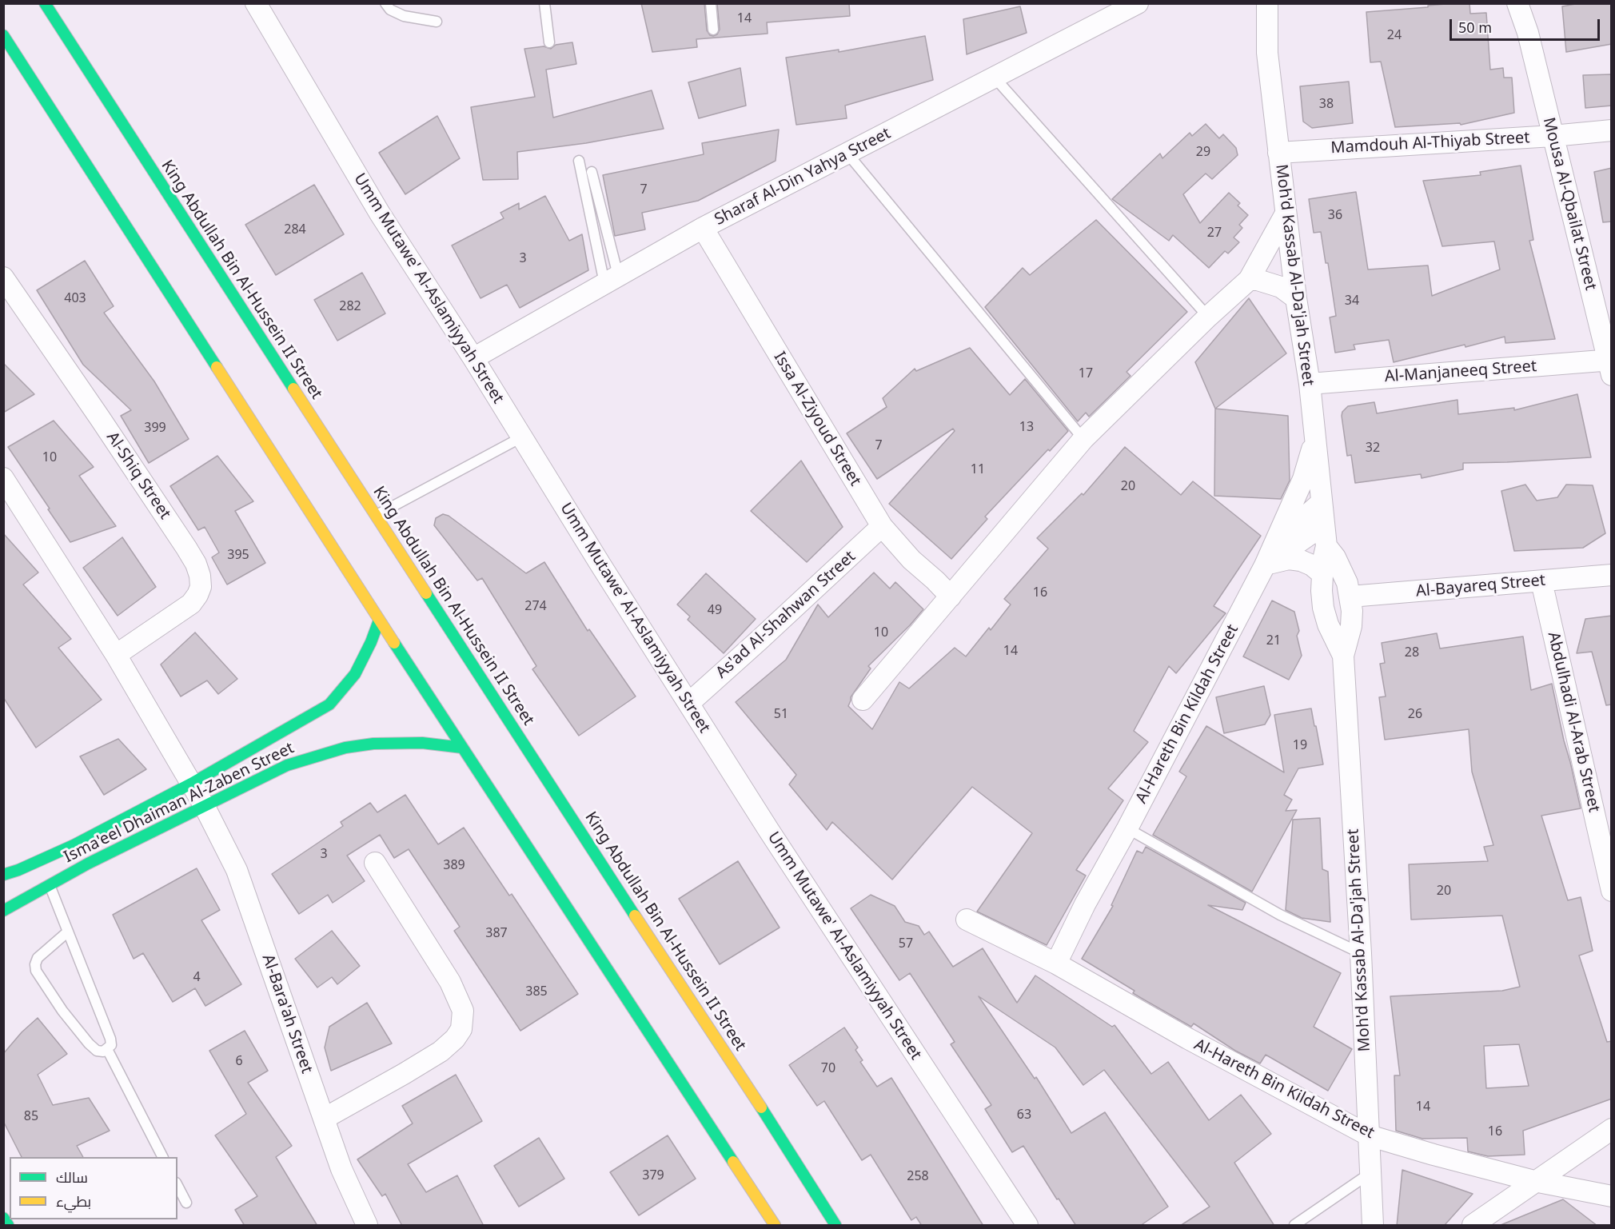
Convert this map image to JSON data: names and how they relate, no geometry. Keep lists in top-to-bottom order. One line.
{"streets":{"main road":["King Abdullah Bin Al-Hussein II Street","Isma'eel Dhaiman Al-Zaben Street"],"street":["Mamdouh Al-Thiyab Street","Sharaf Al-Din Yahya Street","Mousa Al-Qbailat Street","Moh'd Kassab Al-Da'jah Street","Umm Mutawe' Al-Aslamiyyah Street","Al-Manjaneeq Street","Issa Al-Ziyoud Street","Al-Shiq Street","Al-Bayareq Street","As'ad Al-Shahwan Street","Al-Hareth Bin Kildah Street","Abdulhadi Al-Arab Street","Al-Bara'ah Street"]},"crossings":[["Mamdouh Al-Thiyab Street","Mousa Al-Qbailat Street"],["Mamdouh Al-Thiyab Street","Moh'd Kassab Al-Da'jah Street"],["Sharaf Al-Din Yahya Street","Umm Mutawe' Al-Aslamiyyah Street"],["Sharaf Al-Din Yahya Street","Issa Al-Ziyoud Street"],["Mousa Al-Qbailat Street","Al-Manjaneeq Street"],["Moh'd Kassab Al-Da'jah Street","Al-Manjaneeq Street"],["Moh'd Kassab Al-Da'jah Street","Al-Bayareq Street"],["Moh'd Kassab Al-Da'jah Street","Al-Hareth Bin Kildah Street"],["Umm Mutawe' Al-Aslamiyyah Street","As'ad Al-Shahwan Street"],["Issa Al-Ziyoud Street","As'ad Al-Shahwan Street"],["Al-Bayareq Street","Abdulhadi Al-Arab Street"],["Isma'eel Dhaiman Al-Zaben Street","Al-Bara'ah Street"]],"house_numbers":["14","24","38","29","7","36","284","27","3","403","34","282","17","13","399","7","32","10","11","20","395","16","274","49","10","21","14","28","51","26","19","3","389","20","387","57","4","385","6","70","14","63","85","16","379","258"],"legend":["سالك","بطيء"],"scale_bar":"50 m"}
